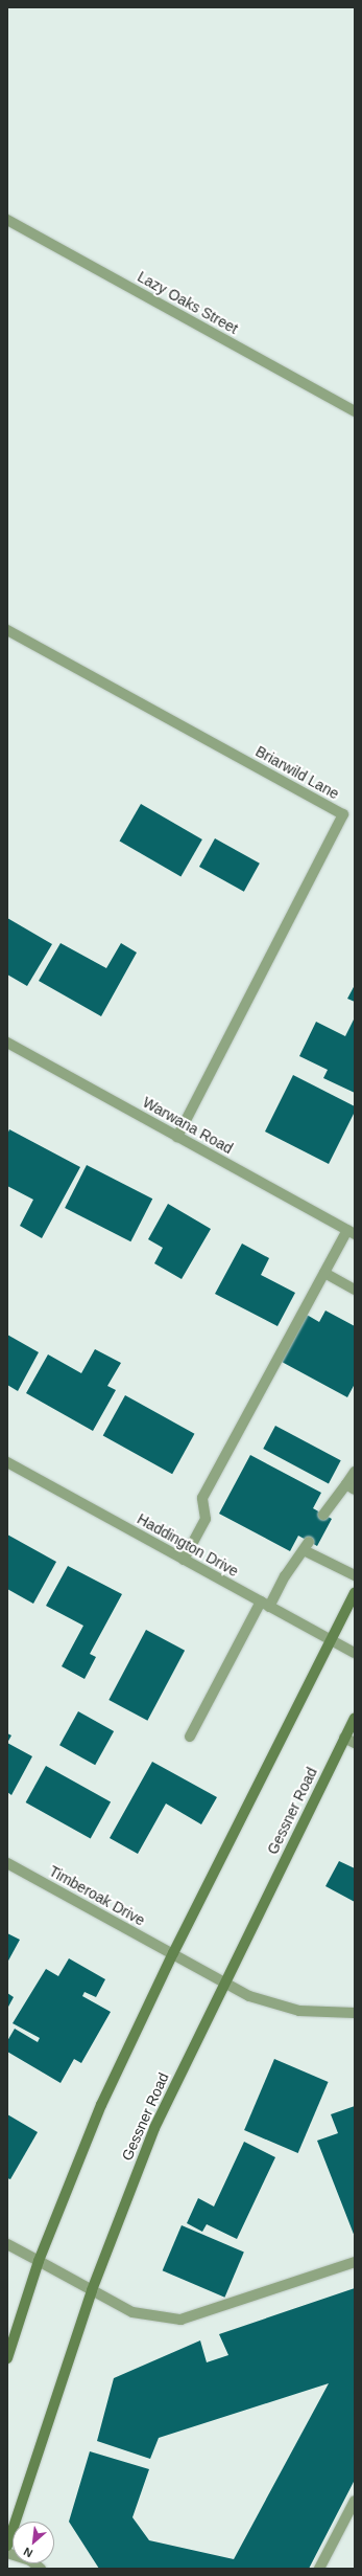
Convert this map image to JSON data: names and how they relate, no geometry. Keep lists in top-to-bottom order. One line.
{"streets":{"main road":["Gessner Road"],"street":["Lazy Oaks Street","Briarwild Lane","Warwana Road","Haddington Drive","Timberoak Drive"]},"crossings":[["Briarwild Lane","Warwana Road"],["Gessner Road","Timberoak Drive"]],"north":"bottom left"}
